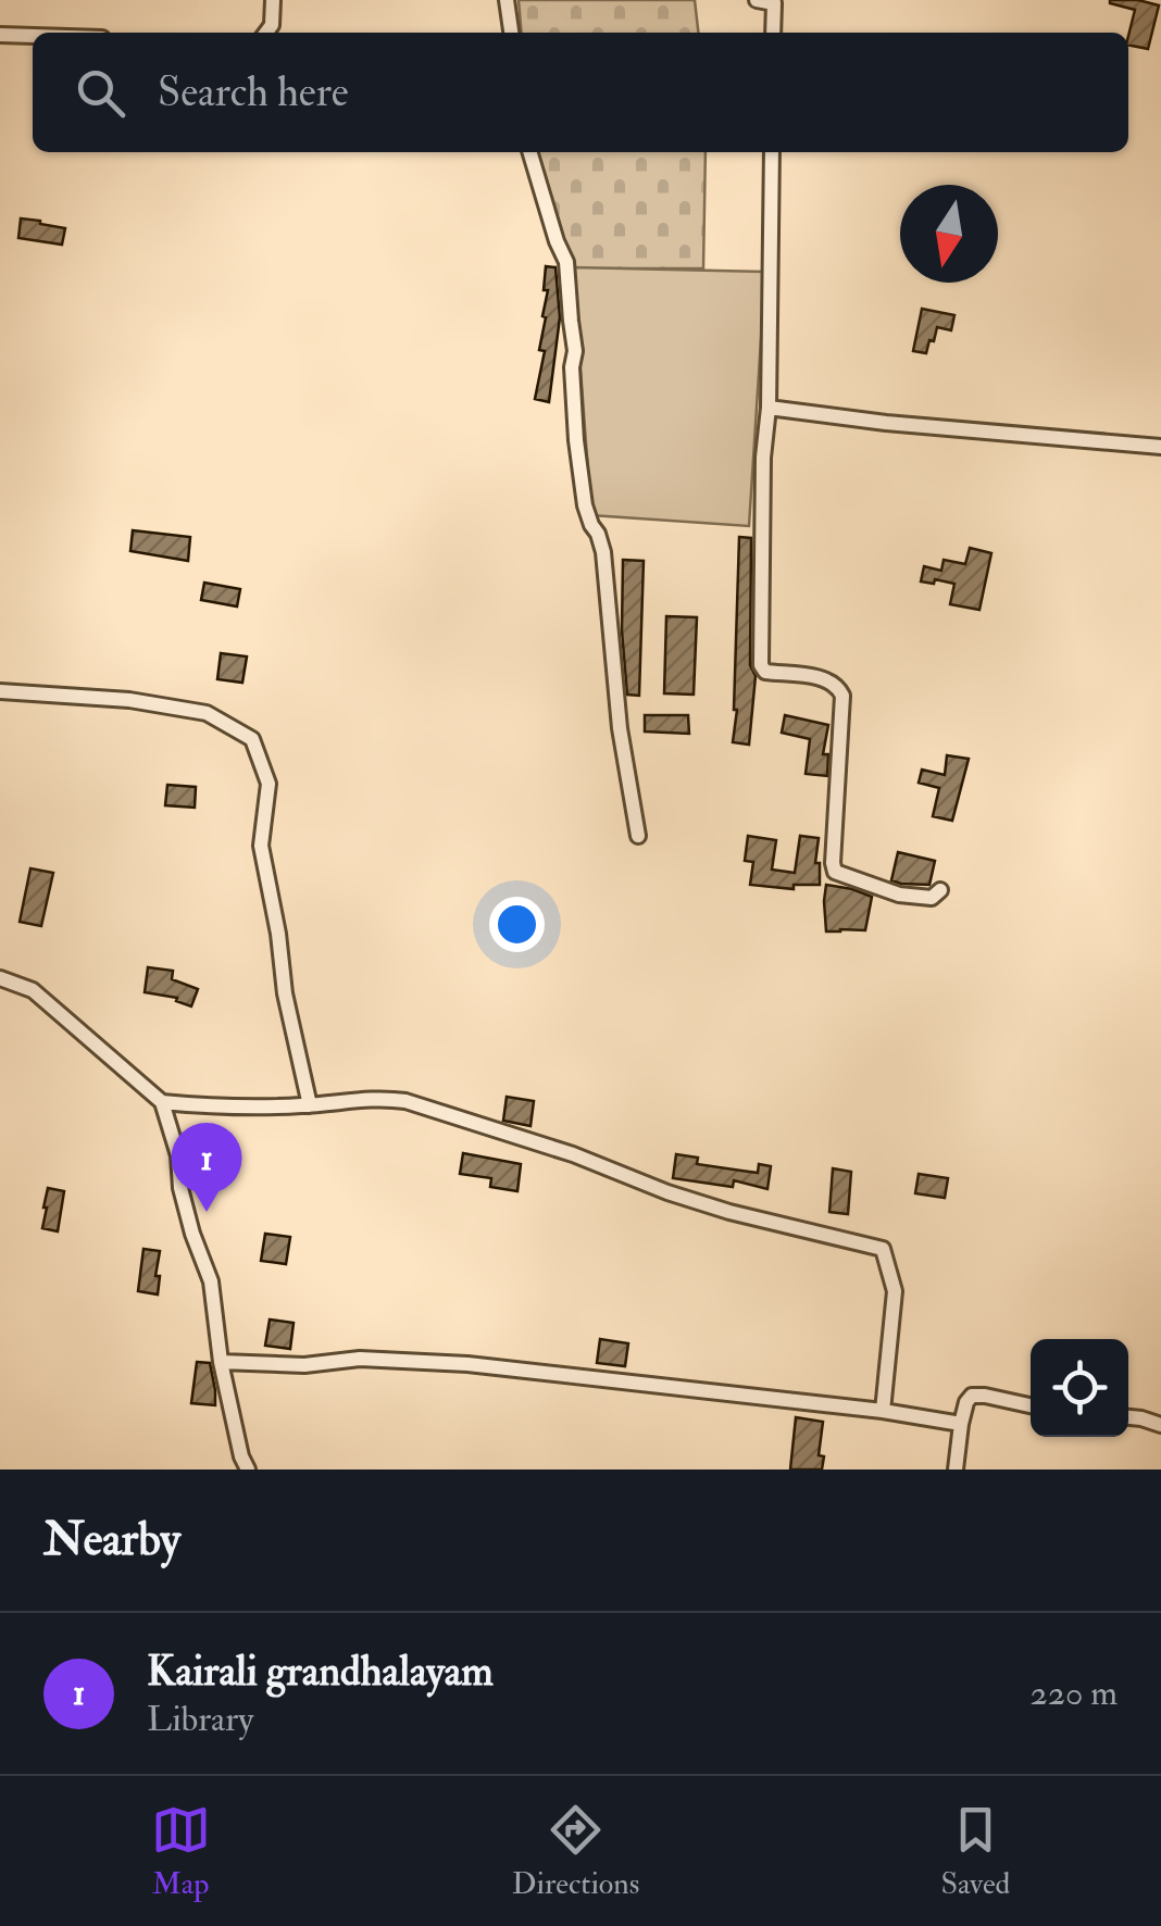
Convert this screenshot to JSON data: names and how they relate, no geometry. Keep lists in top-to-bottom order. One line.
{"north":"bottom","page":{"search":"Search here","pins":"1","heading":"Nearby","list":[{"mark":"1","name":"Kairali grandhalayam","note":"Library","value":"220 m"}],"nav":["Map","Directions","Saved"]}}
